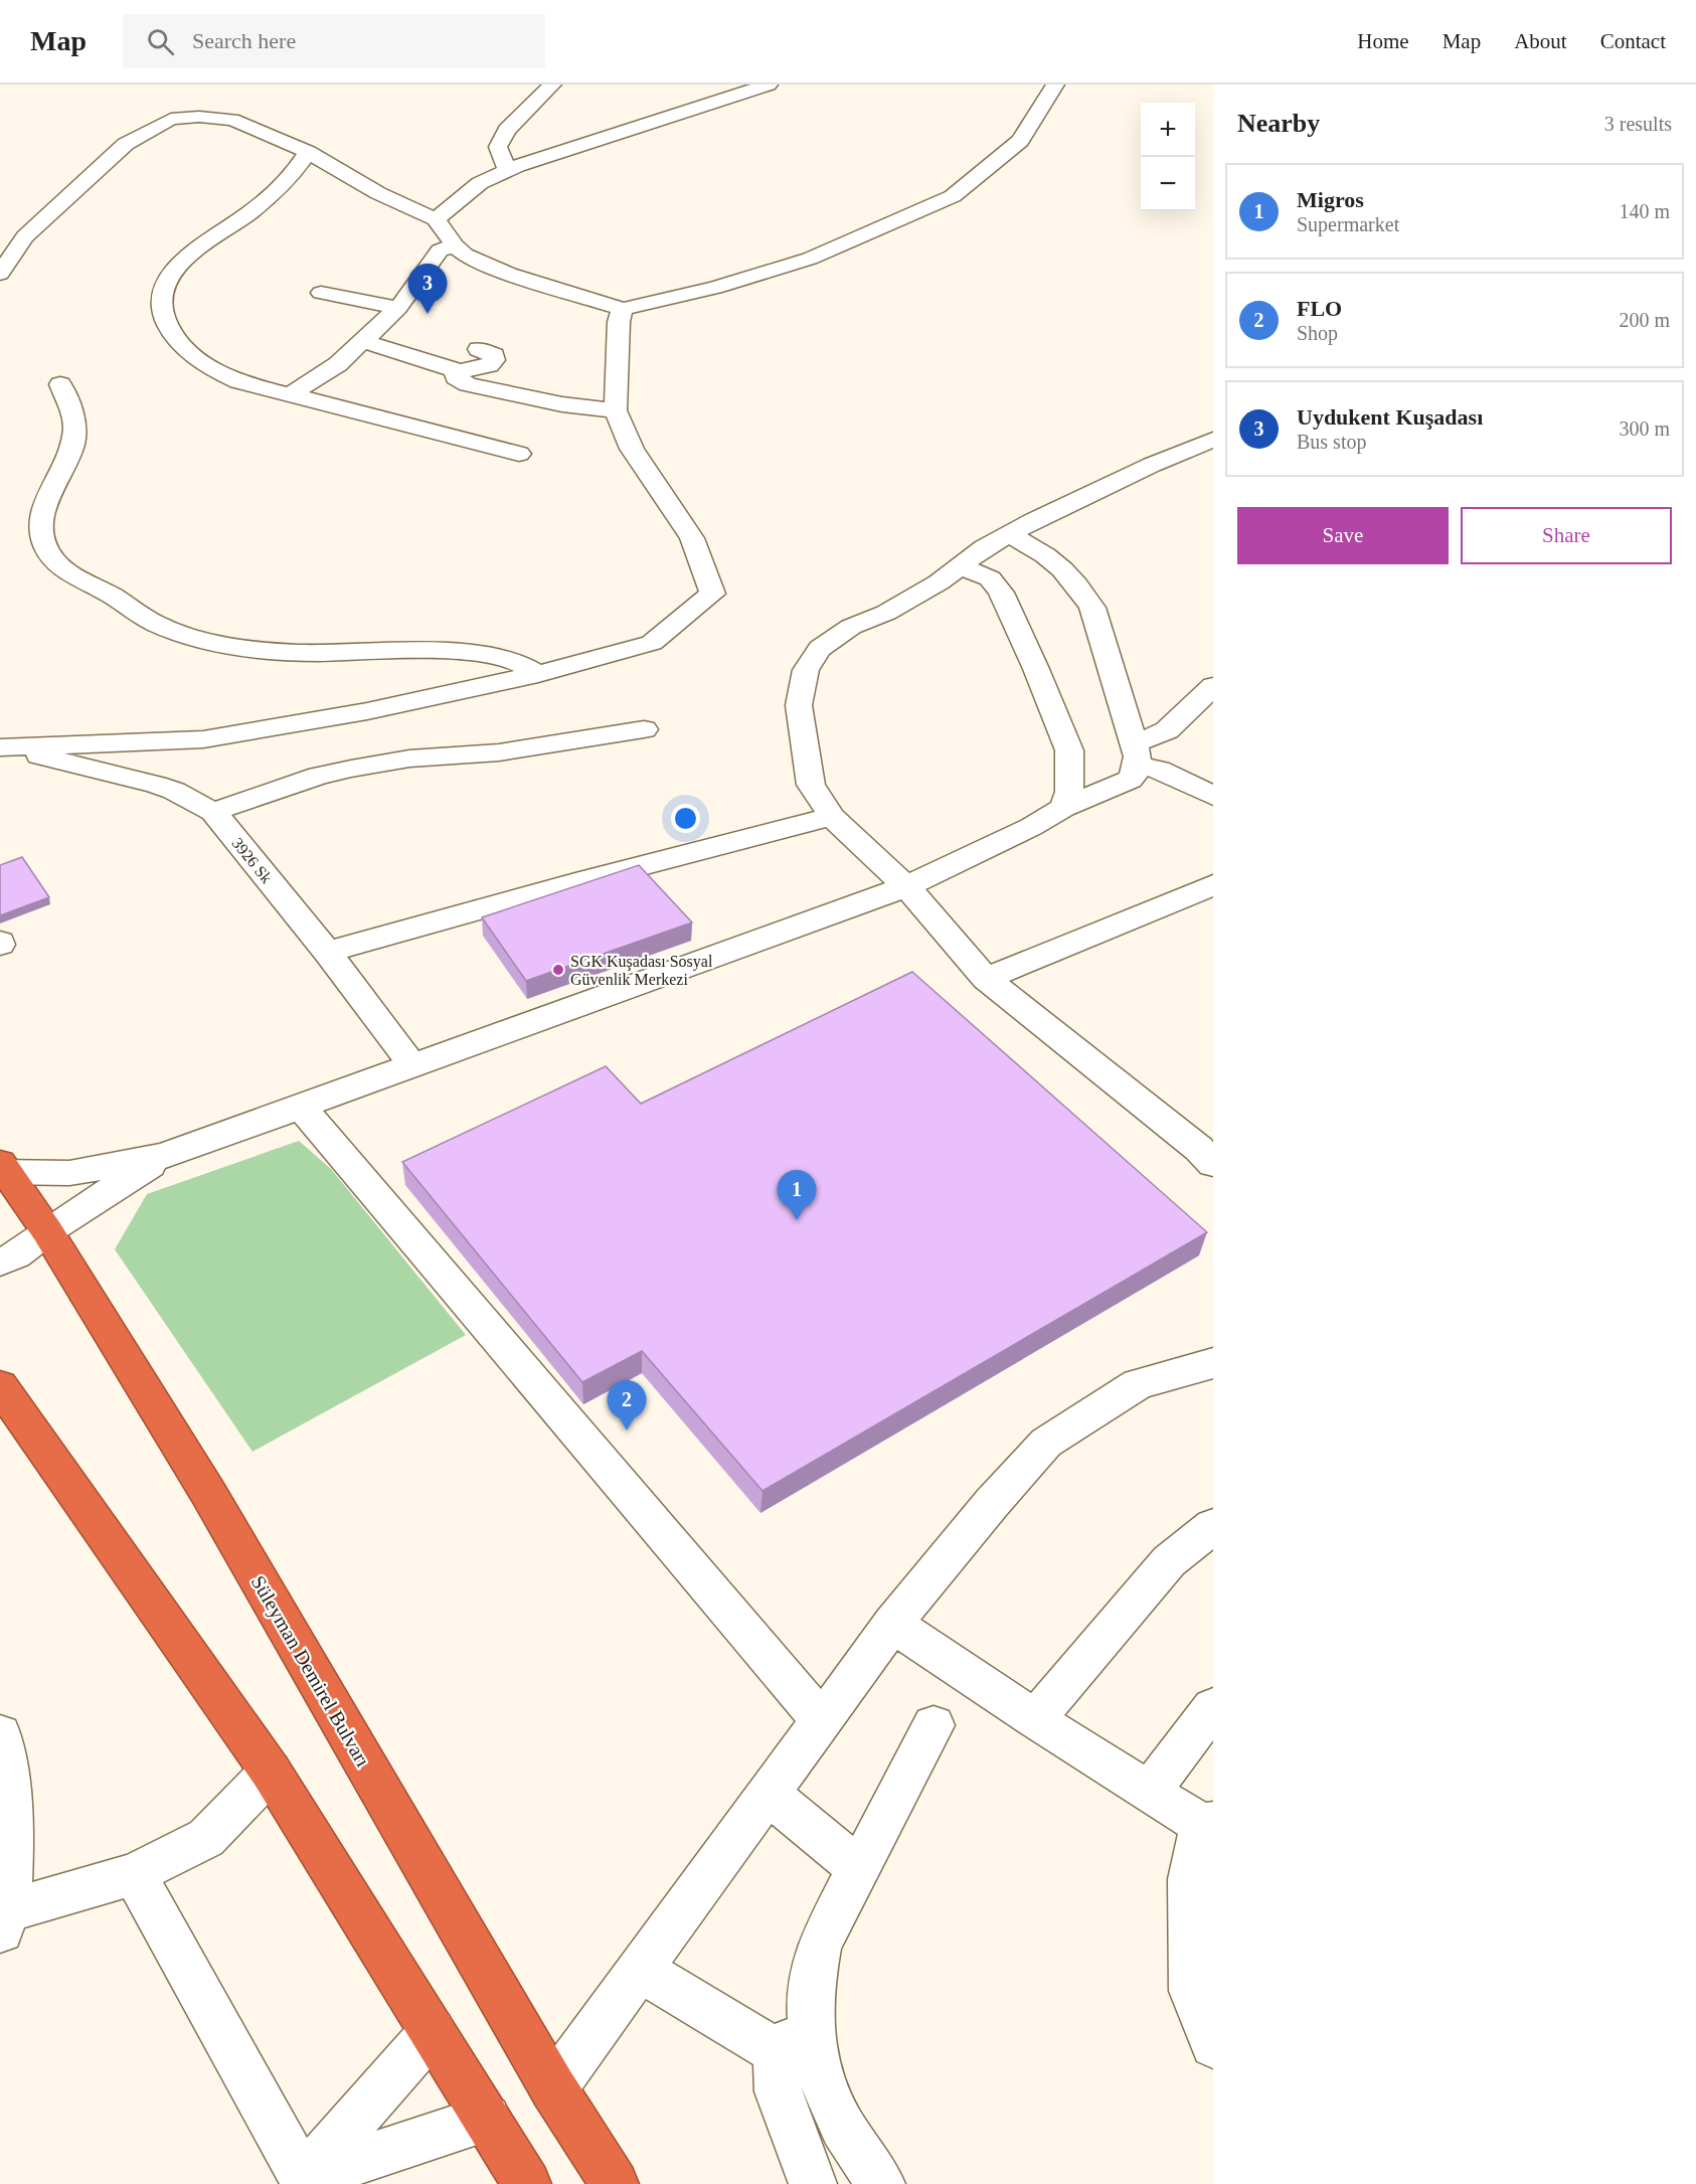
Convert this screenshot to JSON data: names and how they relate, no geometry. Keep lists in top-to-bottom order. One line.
{"streets":{"highway":["Süleyman Demirel Bulvarı"],"street":["3926 Sk"]},"places":["SGK Kuşadası Sosyal Güvenlik Merkezi"],"page":{"header":"Map","search":"Search here","nav":["Home","Map","About","Contact"],"heading":["Nearby","3 results"],"map_buttons":["+","−"],"list":[{"mark":"1","name":"Migros","note":"Supermarket","value":"140 m"},{"mark":"2","name":"FLO","note":"Shop","value":"200 m"},{"mark":"3","name":"Uydukent Kuşadası","note":"Bus stop","value":"300 m"}],"pins":["3","1","2"],"buttons":["Save","Share"]}}
